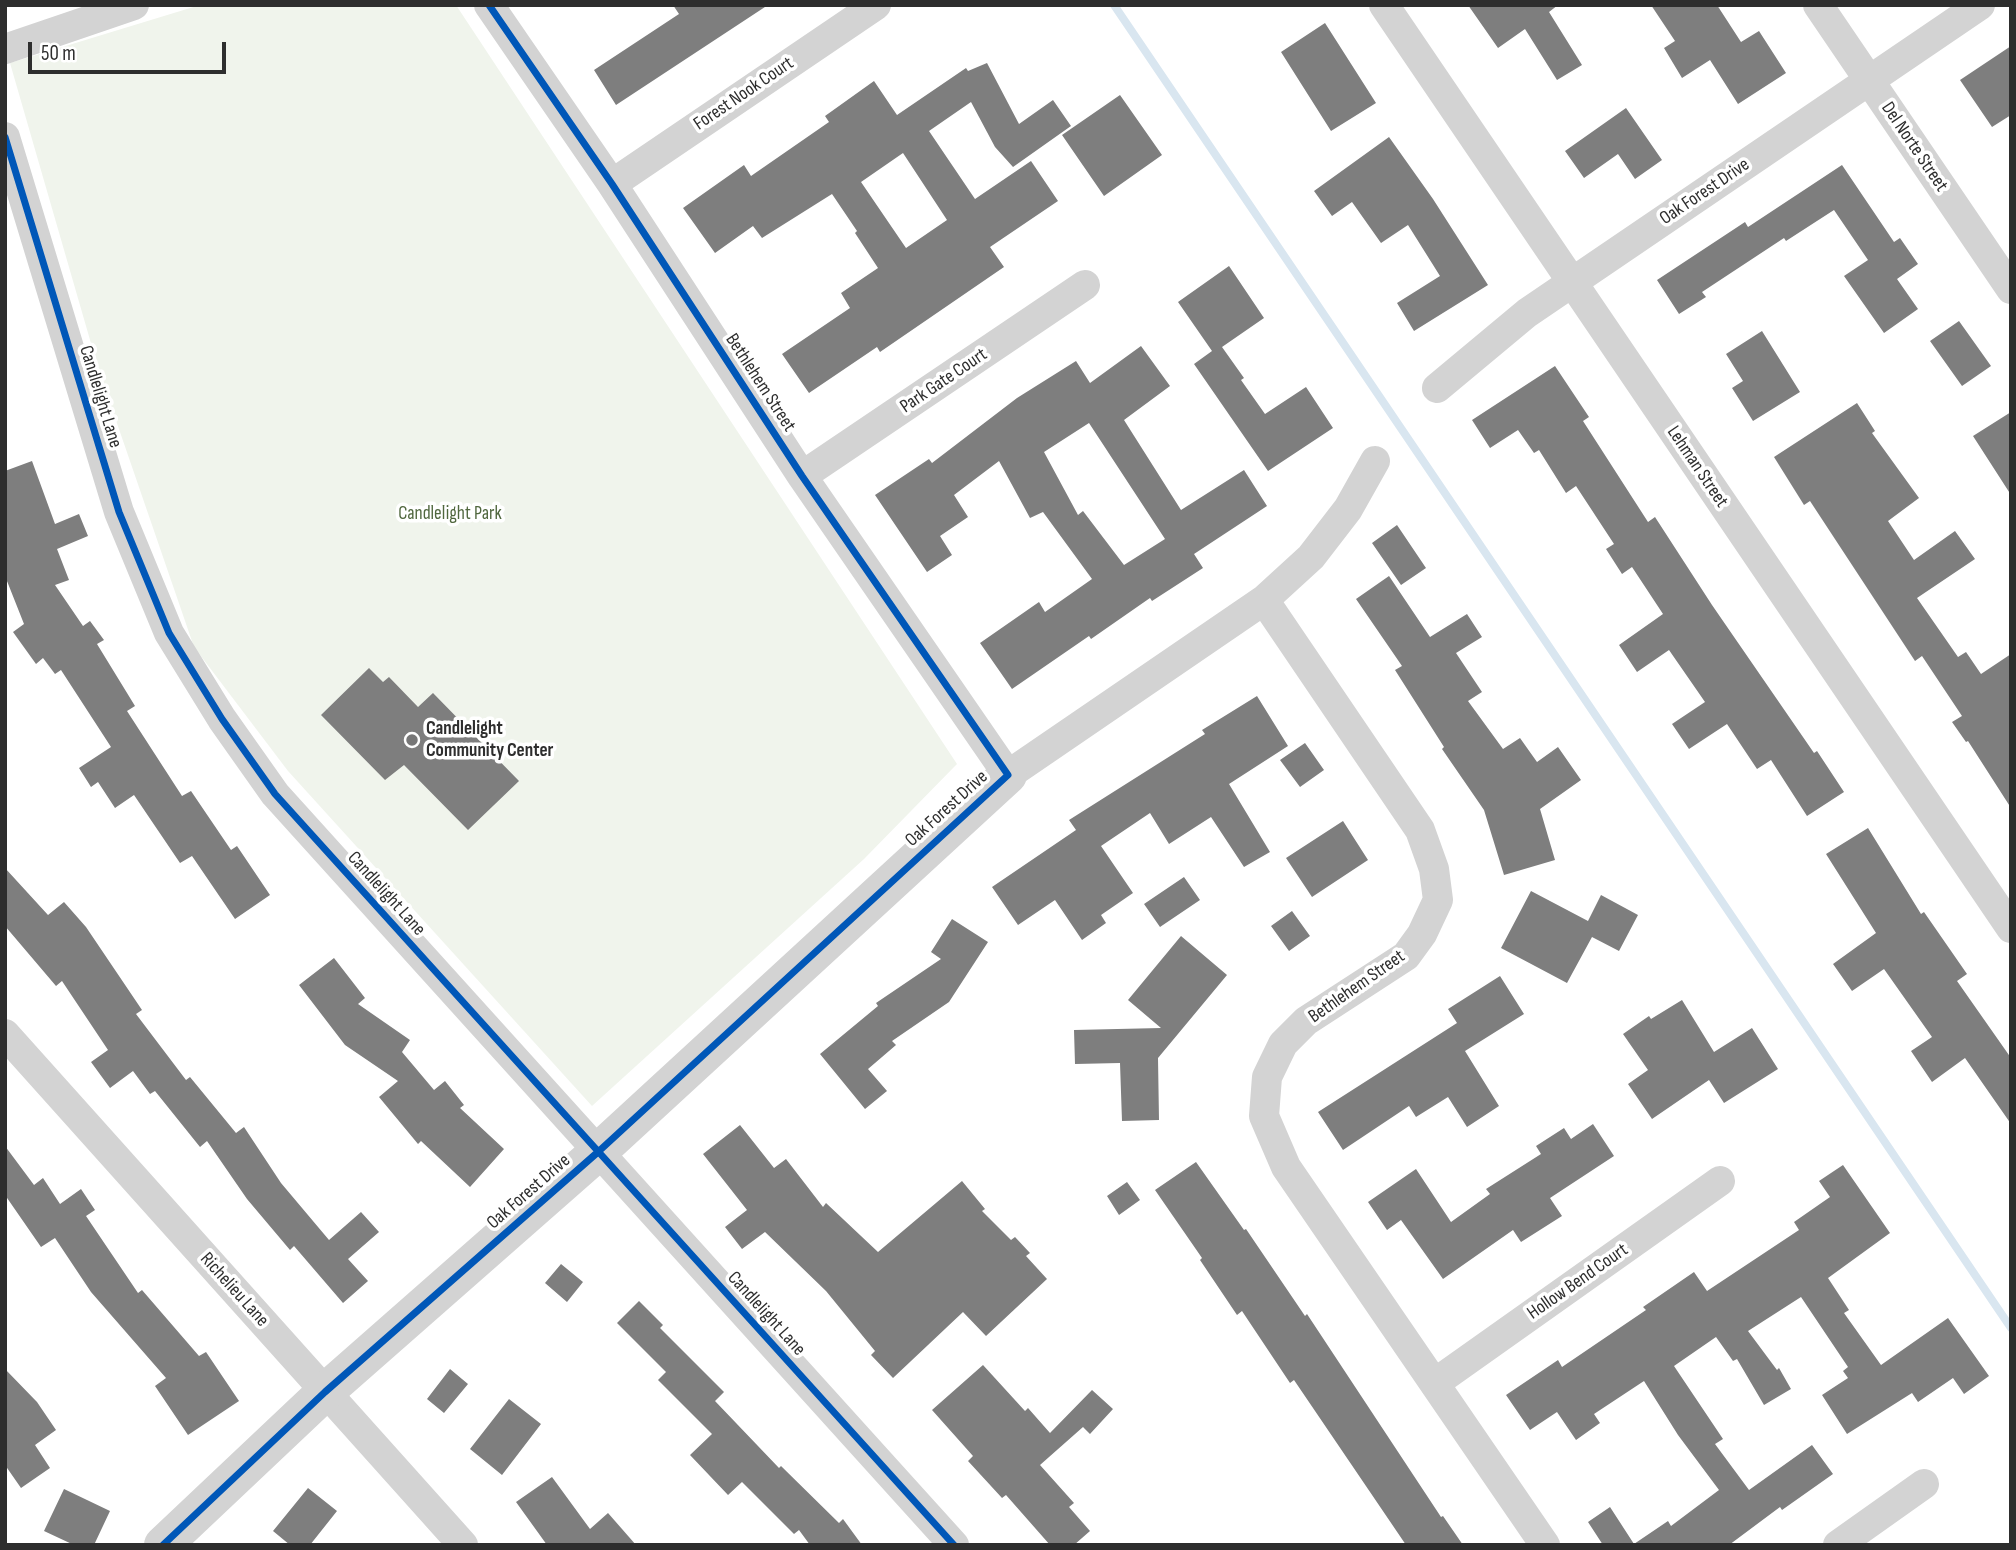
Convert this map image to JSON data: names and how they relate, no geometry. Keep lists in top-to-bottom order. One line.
{"streets":{"street":["Forest Nook Court","Del Norte Street","Oak Forest Drive","Park Gate Court","Bethlehem Street","Candlelight Lane","Lehman Street","Hollow Bend Court","Richelieu Lane"]},"crossings":[["Forest Nook Court","Bethlehem Street"],["Del Norte Street","Oak Forest Drive"],["Oak Forest Drive","Bethlehem Street"],["Oak Forest Drive","Candlelight Lane"],["Oak Forest Drive","Lehman Street"],["Oak Forest Drive","Richelieu Lane"],["Park Gate Court","Bethlehem Street"],["Bethlehem Street","Hollow Bend Court"]],"parks":["Candlelight Park"],"places":["Candlelight Community Center"],"scale_bar":"50 m"}
